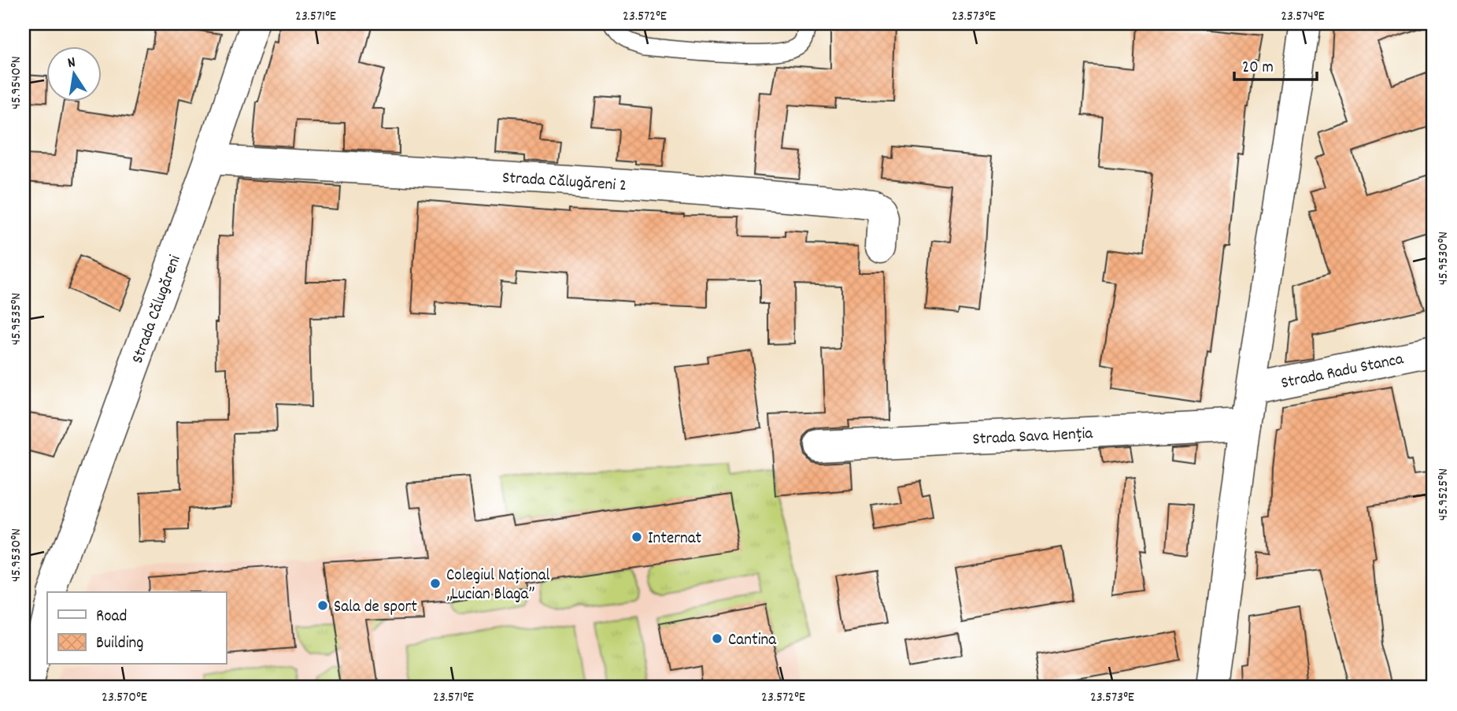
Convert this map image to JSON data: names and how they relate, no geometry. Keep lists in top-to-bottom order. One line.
{"streets":{"street":["Strada Călugăreni 2","Strada Călugăreni","Strada Radu Stanca","Strada Sava Henția"]},"crossings":[["Strada Călugăreni 2","Strada Călugăreni"]],"places":["Internat","Colegiul Național „Lucian Blaga”","Sala de sport","Cantina"],"legend":["Road","Building"],"scale_bar":"20 m","north":"top","coordinates":["23.571°E","23.572°E","23.573°E","23.574°E","45.9540°N","45.9530°N","45.9535°N","45.9525°N","23.570°E"]}
